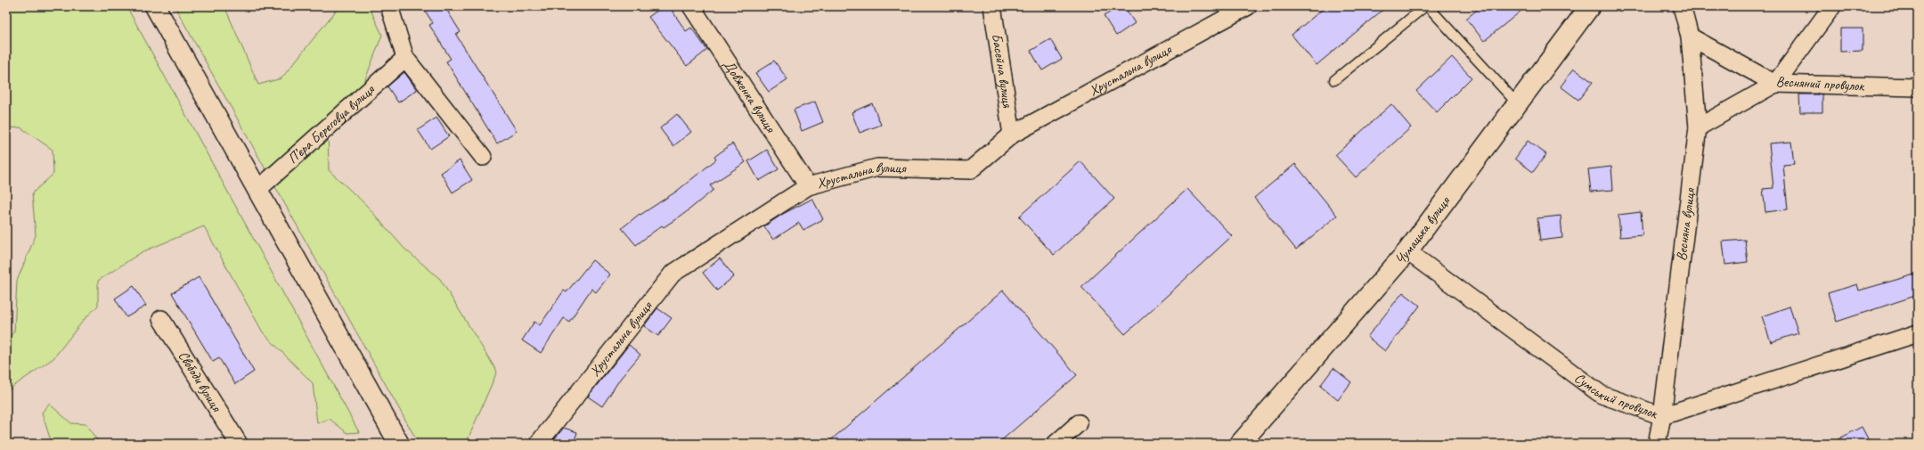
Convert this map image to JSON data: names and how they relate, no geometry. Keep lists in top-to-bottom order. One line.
{"streets":{"main road":["Чумацька вулиця"],"street":["Басейна вулиця","Хрустальна вулиця","Весняний провулок","Довженка вулиця","П’єра Береговуа вулиця","Весняна вулиця","Свободи вулиця","Сумський провулок"]},"crossings":[["Басейна вулиця","Хрустальна вулиця"],["Хрустальна вулиця","Довженка вулиця"],["Весняний провулок","Весняна вулиця"],["Весняна вулиця","Сумський провулок"],["Чумацька вулиця","Сумський провулок"]]}
